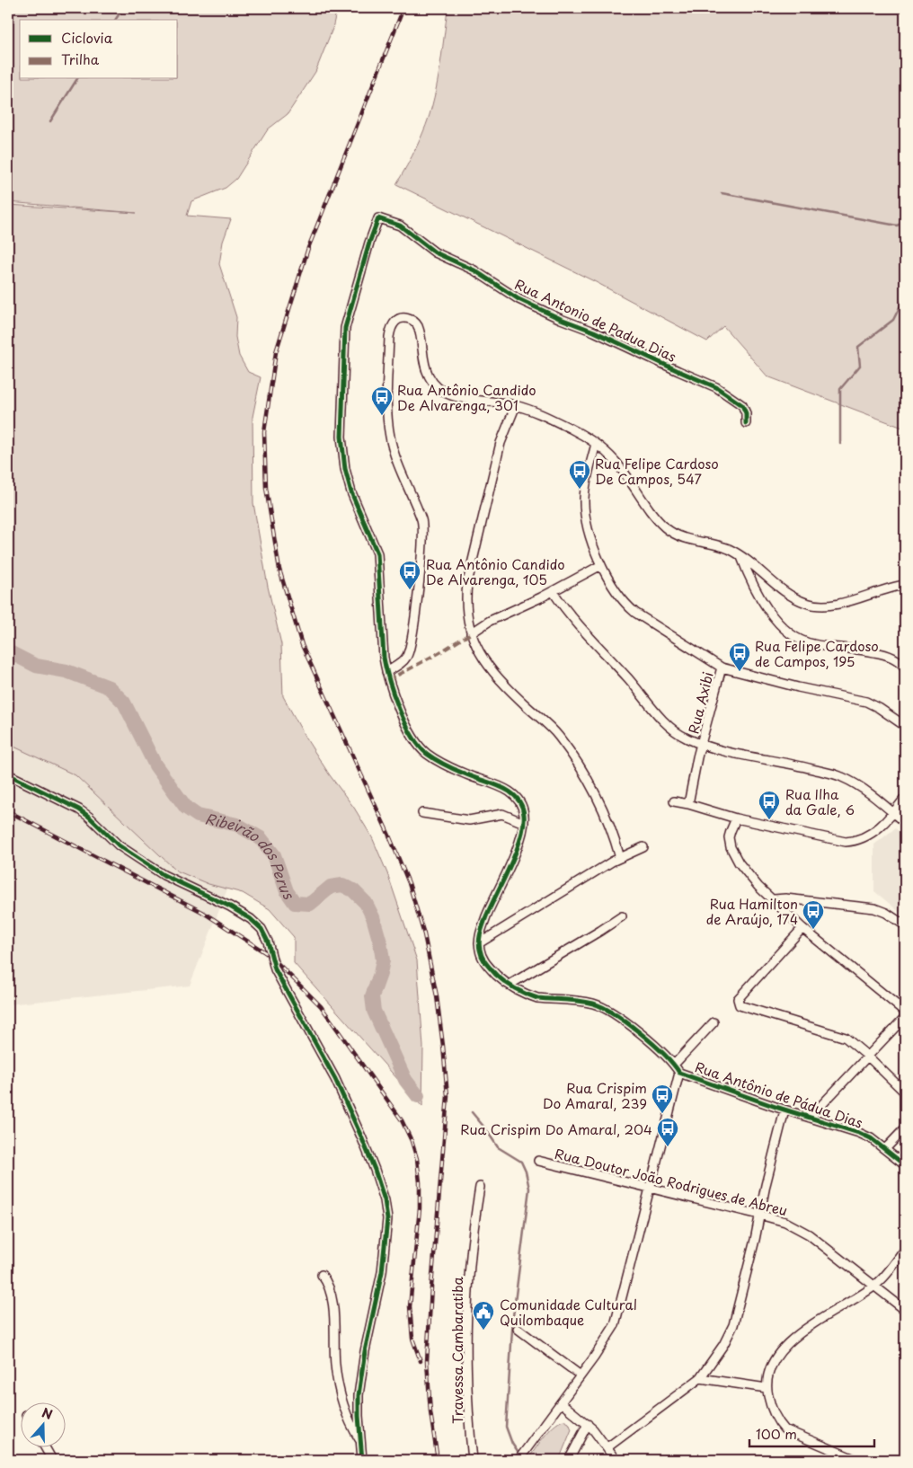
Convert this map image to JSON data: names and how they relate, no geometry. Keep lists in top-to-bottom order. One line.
{"streets":{"street":["Rua Antonio de Padua Dias","Rua Axibi","Rua Antônio de Pádua Dias","Rua Doutor João Rodrigues de Abreu","Travessa Cambaratiba"]},"water":["Ribeirão dos Perus"],"places":{"bus stop":["Rua Antônio Candido De Alvarenga, 301","Rua Felipe Cardoso De Campos, 547","Rua Antônio Candido De Alvarenga, 105","Rua Felipe Cardoso de Campos, 195","Rua Ilha da Gale, 6","Rua Hamilton de Araújo, 174","Rua Crispim Do Amaral, 239","Rua Crispim Do Amaral, 204"],"public building":["Comunidade Cultural Quilombaque"]},"legend":["Ciclovia","Trilha"],"scale_bar":"100 m","north":"top"}
